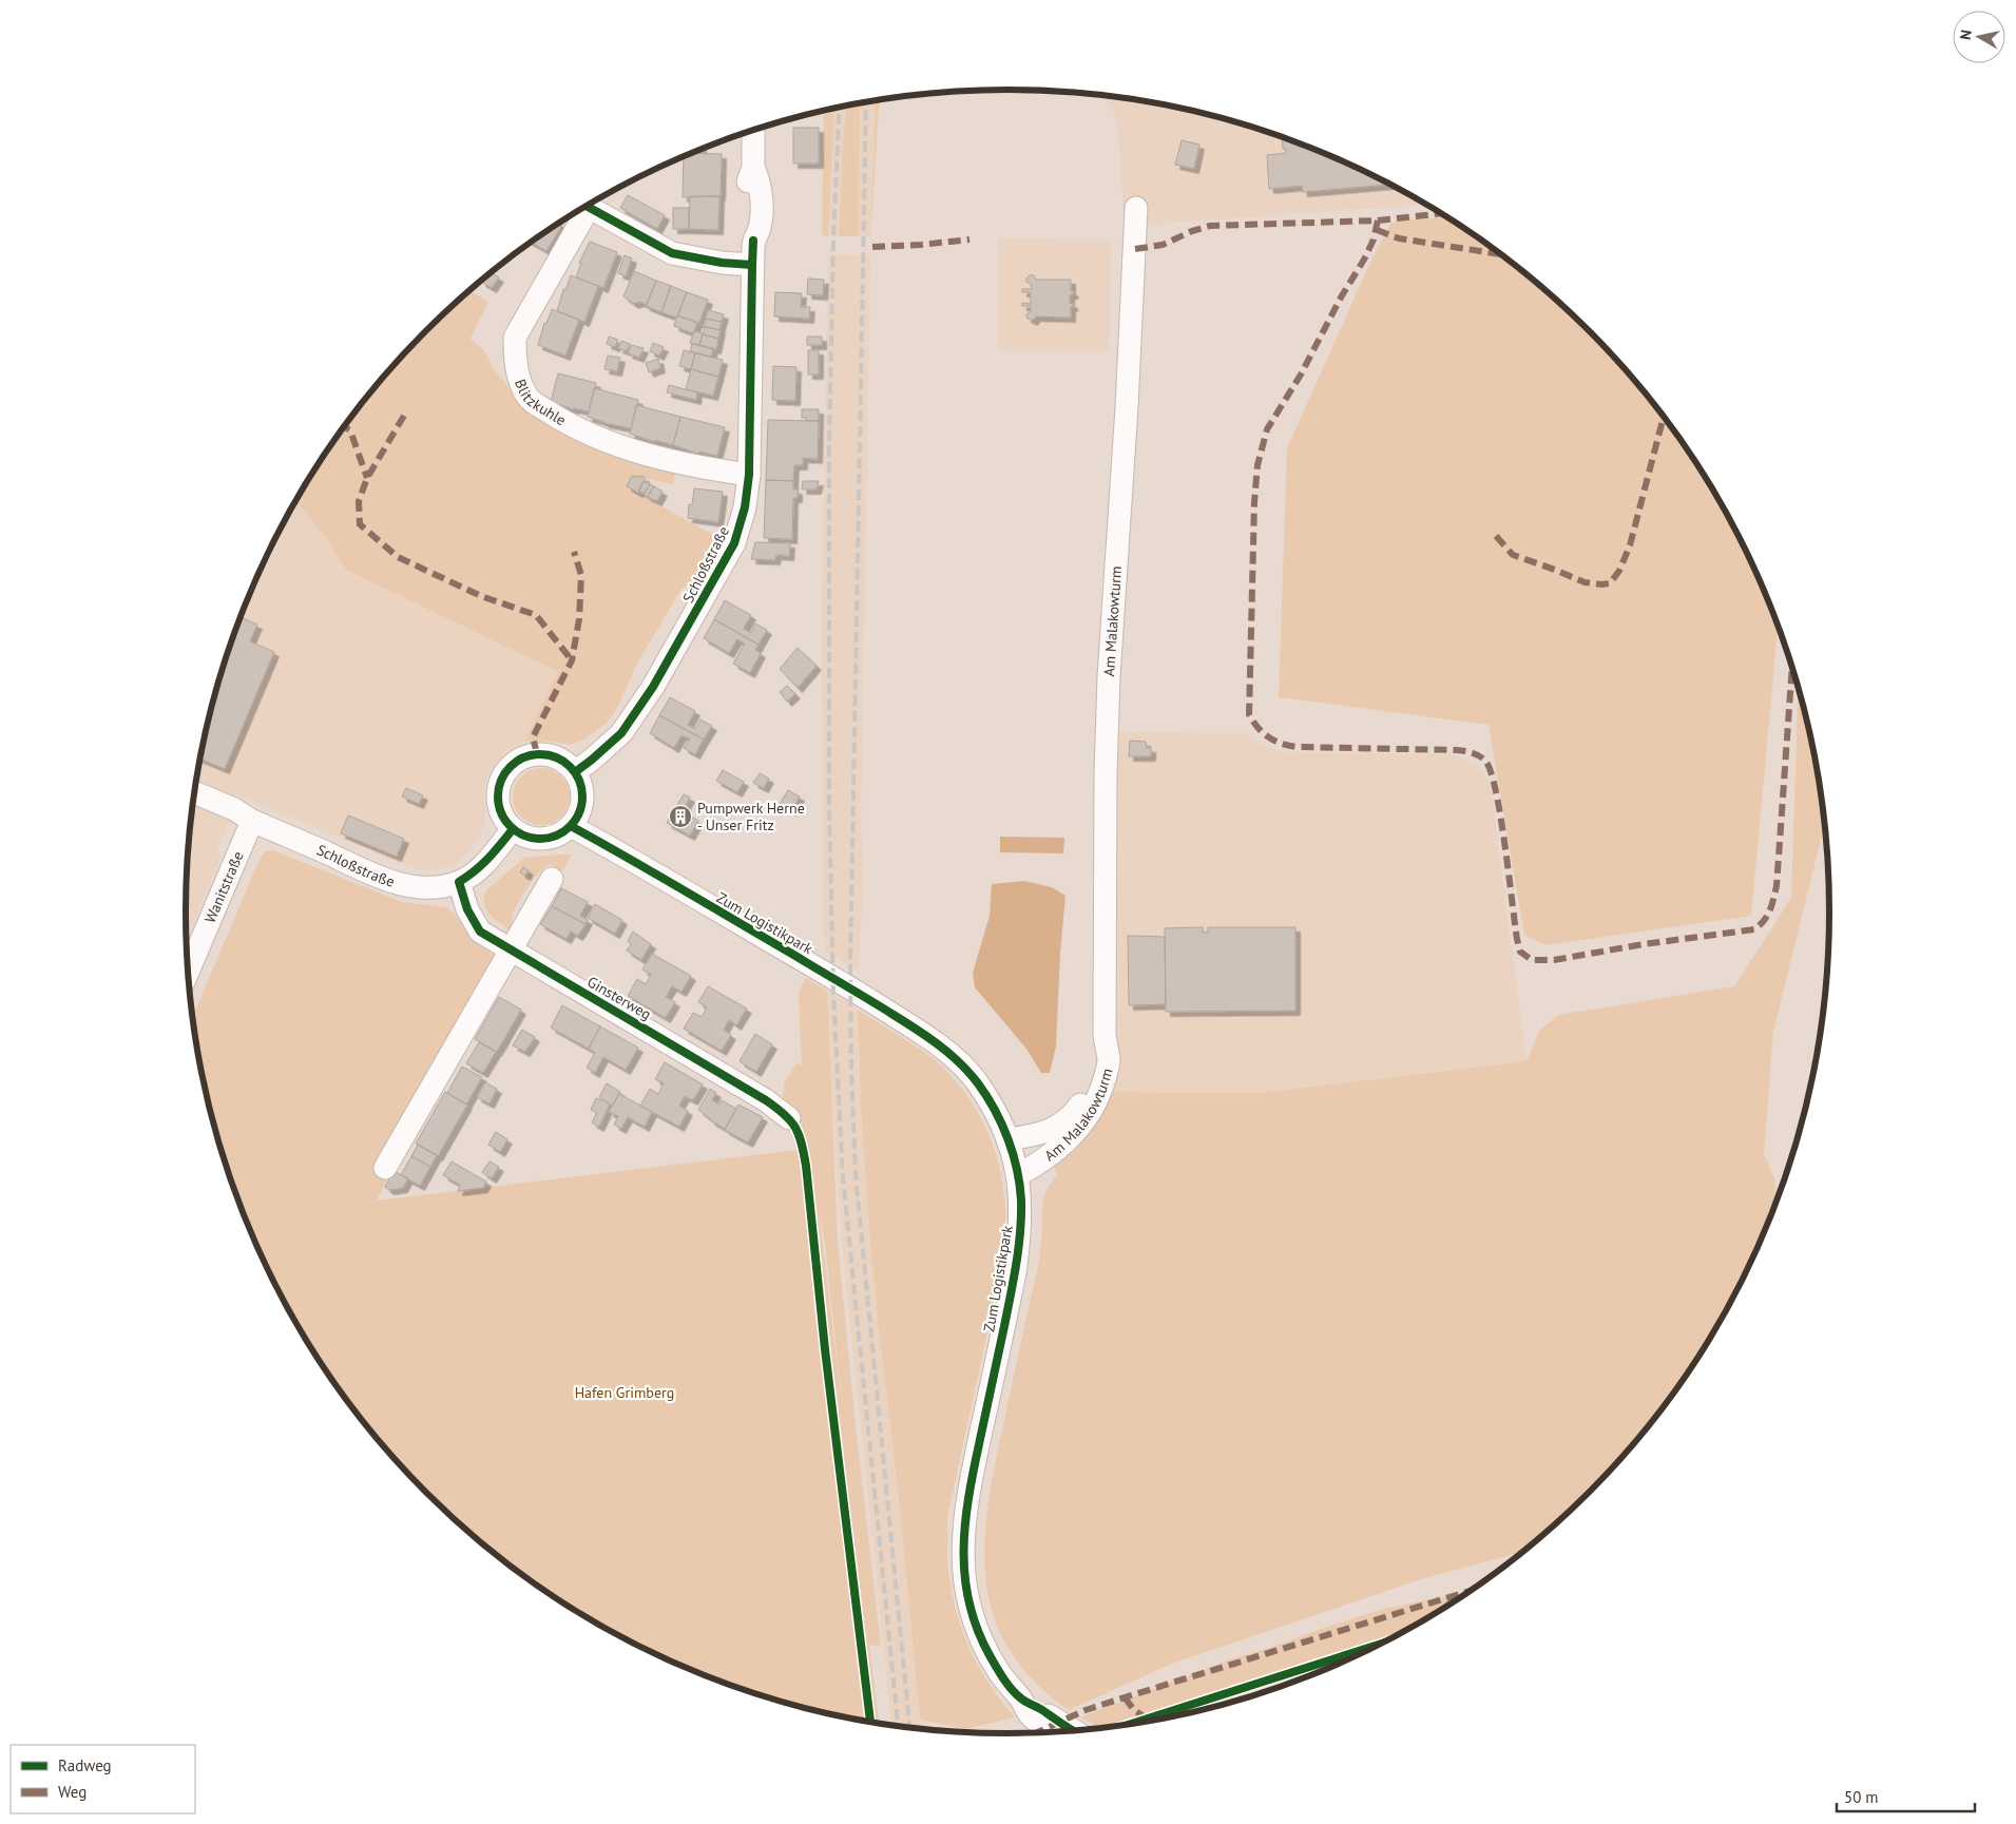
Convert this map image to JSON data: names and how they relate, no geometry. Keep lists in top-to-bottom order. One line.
{"streets":{"street":["Blitzkuhle","Schloßstraße","Am Malakowturm","Wanitstraße","Zum Logistikpark","Ginsterweg"]},"crossings":[["Blitzkuhle","Schloßstraße"],["Schloßstraße","Wanitstraße"],["Schloßstraße","Zum Logistikpark"],["Schloßstraße","Ginsterweg"],["Am Malakowturm","Zum Logistikpark"]],"parks":["Hafen Grimberg"],"places":{"building":["Pumpwerk Herne - Unser Fritz"]},"legend":["Radweg","Weg"],"scale_bar":"50 m","north":"left"}
